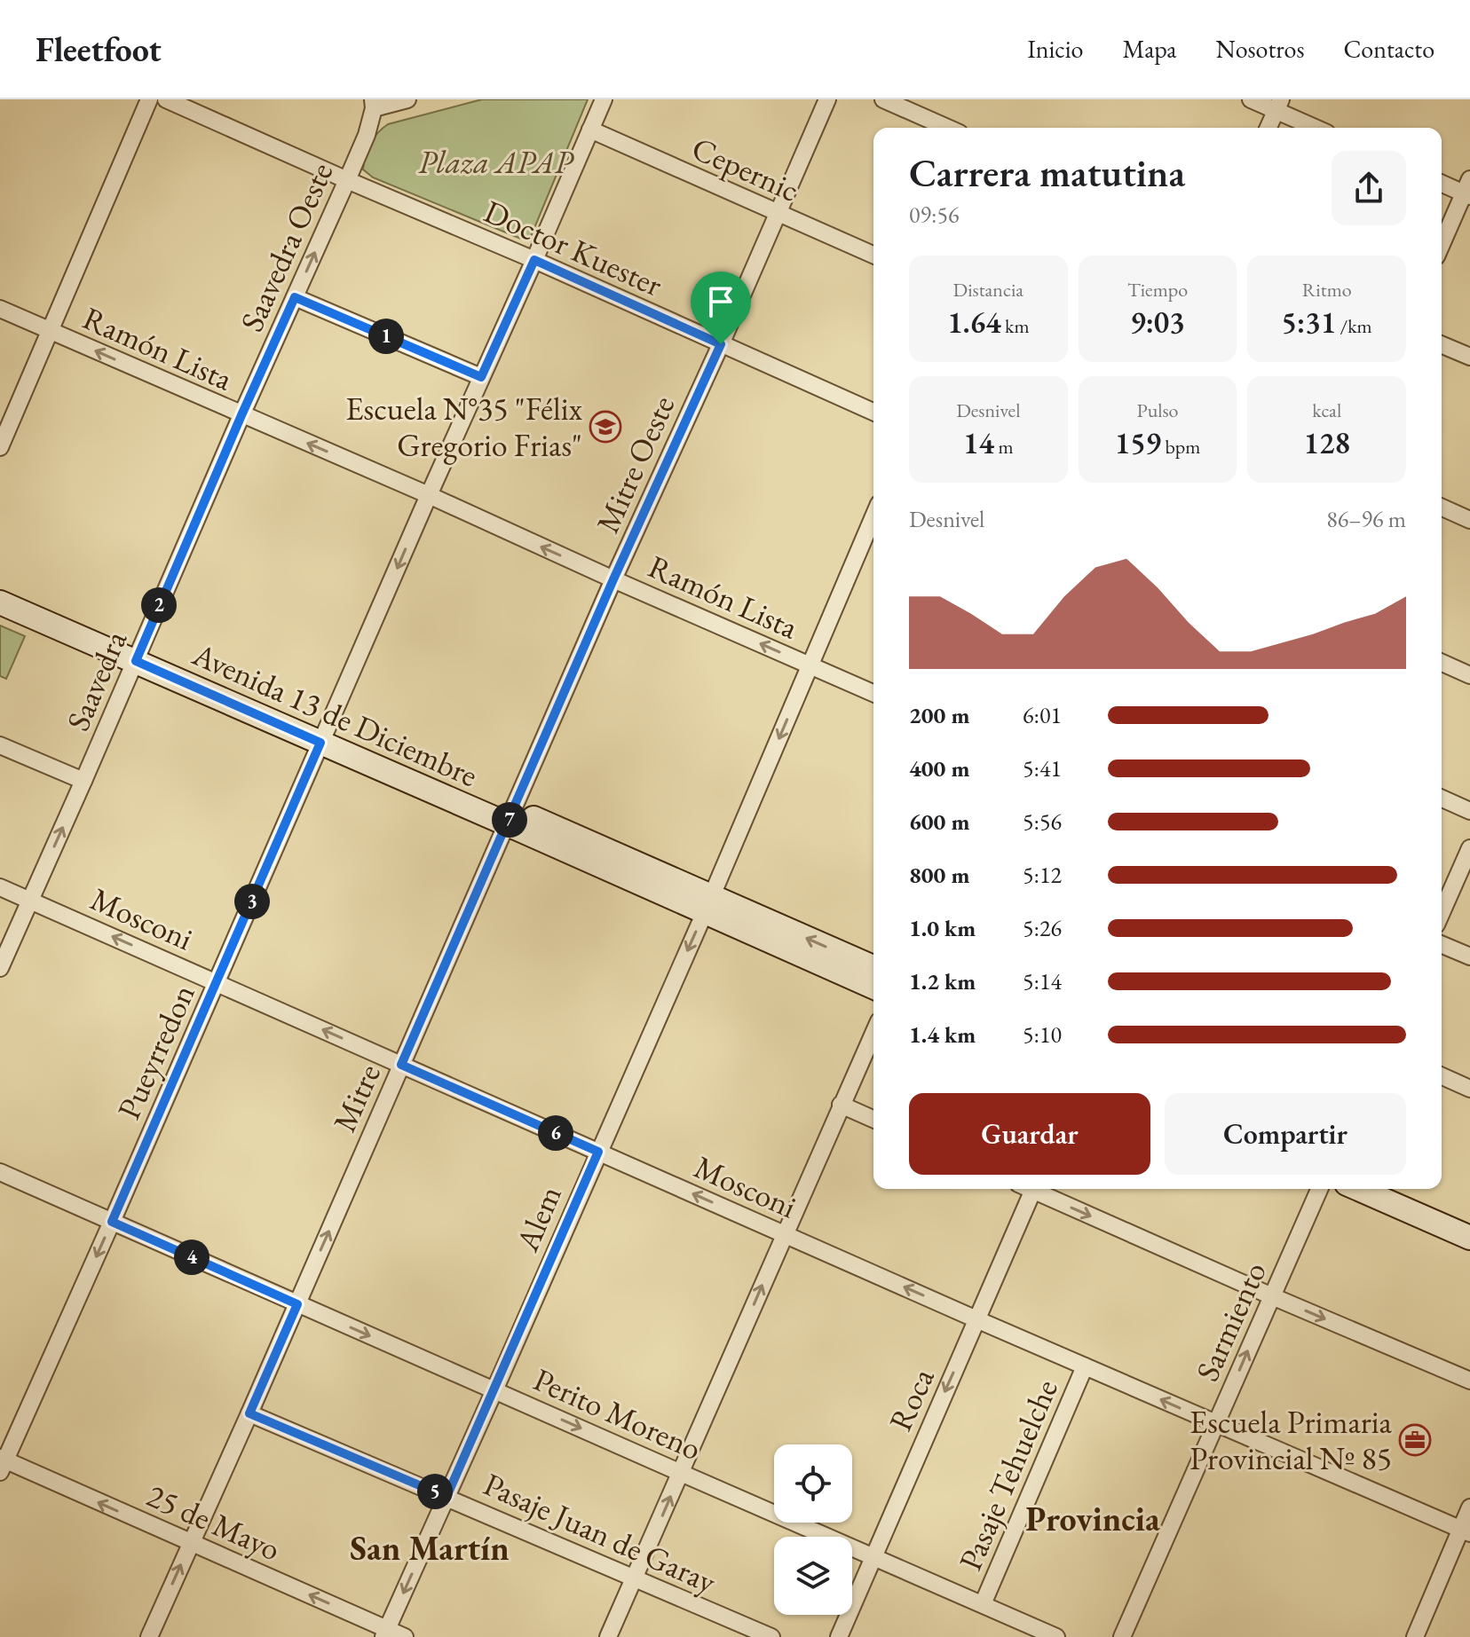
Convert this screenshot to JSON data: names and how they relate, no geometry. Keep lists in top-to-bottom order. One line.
{"streets":{"street":["Cepernic","Saavedra Oeste","Doctor Kuester","Ramón Lista","Mitre Oeste","Saavedra","Avenida 13 de Diciembre","Mosconi","Pueyrredon","Mitre","Alem","Sarmiento","Roca","Perito Moreno","Pasaje Tehuelche","25 de Mayo","Pasaje Juan de Garay"]},"crossings":[["Cepernic","Mitre Oeste"],["Cepernic","Pueyrredon"],["Saavedra Oeste","Doctor Kuester"],["Saavedra Oeste","Ramón Lista"],["Saavedra Oeste","Saavedra"],["Doctor Kuester","Mitre Oeste"],["Doctor Kuester","Pueyrredon"],["Ramón Lista","Mitre Oeste"],["Ramón Lista","Saavedra"],["Ramón Lista","Pueyrredon"],["Ramón Lista","Mitre"],["Ramón Lista","Alem"],["Mitre Oeste","Mitre"],["Saavedra","Avenida 13 de Diciembre"],["Saavedra","Mosconi"],["Avenida 13 de Diciembre","Pueyrredon"],["Avenida 13 de Diciembre","Mitre"],["Avenida 13 de Diciembre","Alem"],["Mosconi","Pueyrredon"],["Mosconi","Mitre"],["Mosconi","Alem"],["Mosconi","Sarmiento"],["Mosconi","Roca"],["Mosconi","Pasaje Tehuelche"],["Pueyrredon","Perito Moreno"],["Pueyrredon","25 de Mayo"],["Mitre","Perito Moreno"],["Mitre","25 de Mayo"],["Mitre","Pasaje Juan de Garay"],["Alem","Perito Moreno"],["Alem","25 de Mayo"],["Alem","Pasaje Juan de Garay"],["Roca","Perito Moreno"],["Perito Moreno","Pasaje Tehuelche"]],"one_way":["Saavedra Oeste","Ramón Lista","Mosconi","Pueyrredon","Alem","Roca","Perito Moreno","25 de Mayo"],"districts":["Provincia","San Martín"],"parks":["Plaza APAP"],"places":{"school or university":["Escuela N°35 \"Félix Gregorio Frias\""],"office":["Escuela Primaria Provincial Nº 85"]},"page":{"header":"Fleetfoot","nav":["Inicio","Mapa","Nosotros","Contacto"],"heading":["Carrera matutina","09:56"],"stats":[["Distancia","1.64 km"],["Tiempo","9:03"],["Ritmo","5:31 /km"],["Desnivel","14 m"],["Pulso","159 bpm"],["kcal","128"]],"pins":["1","2","7","3","6","4","5"],"chart":["Desnivel","86–96 m"],"list":[{"name":"200 m","note":"6:01"},{"name":"400 m","note":"5:41"},{"name":"600 m","note":"5:56"},{"name":"800 m","note":"5:12"},{"name":"1.0 km","note":"5:26"},{"name":"1.2 km","note":"5:14"},{"name":"1.4 km","note":"5:10"}],"buttons":["Guardar","Compartir"]}}
